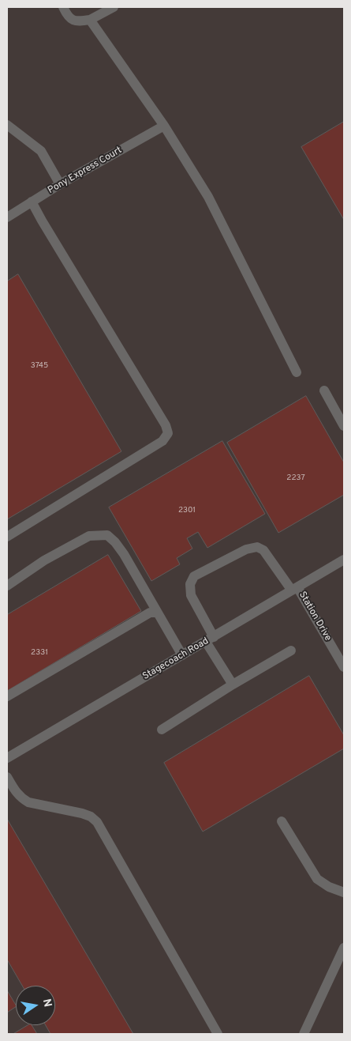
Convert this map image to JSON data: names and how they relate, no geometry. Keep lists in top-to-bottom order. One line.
{"streets":{"street":["Pony Express Court","Station Drive","Stagecoach Road"]},"crossings":[["Station Drive","Stagecoach Road"]],"house_numbers":["3745","2237","2301","2331"],"north":"right"}
